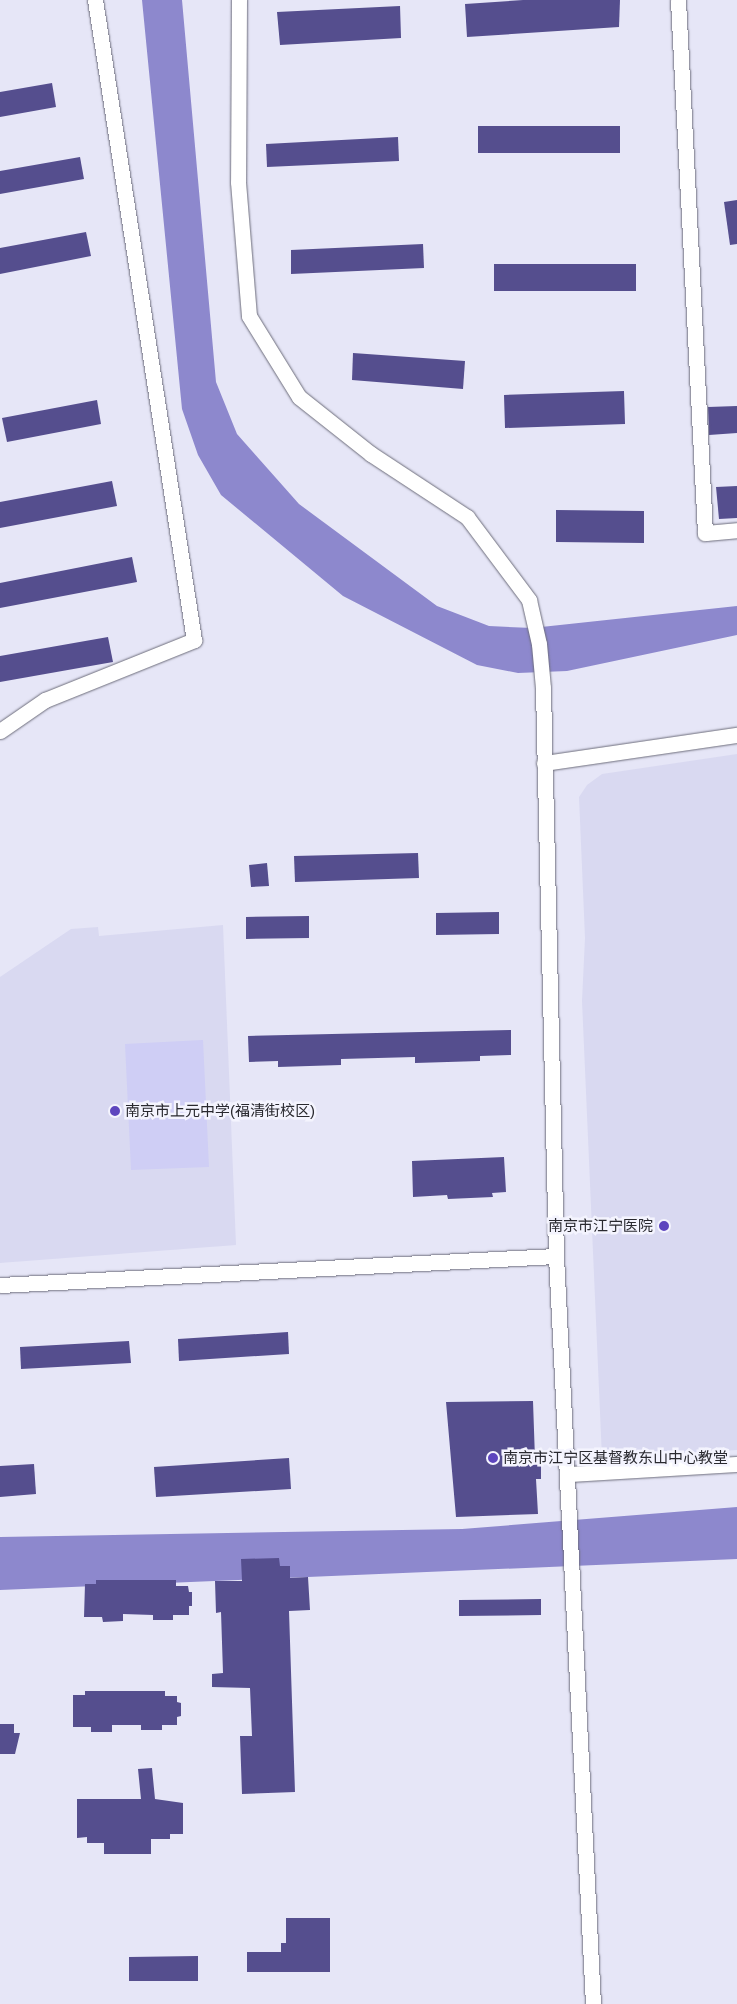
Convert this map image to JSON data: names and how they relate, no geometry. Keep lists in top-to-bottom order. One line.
{"places":["南京市上元中学(福清街校区)","南京市江宁医院","南京市江宁区基督教东山中心教堂"]}
